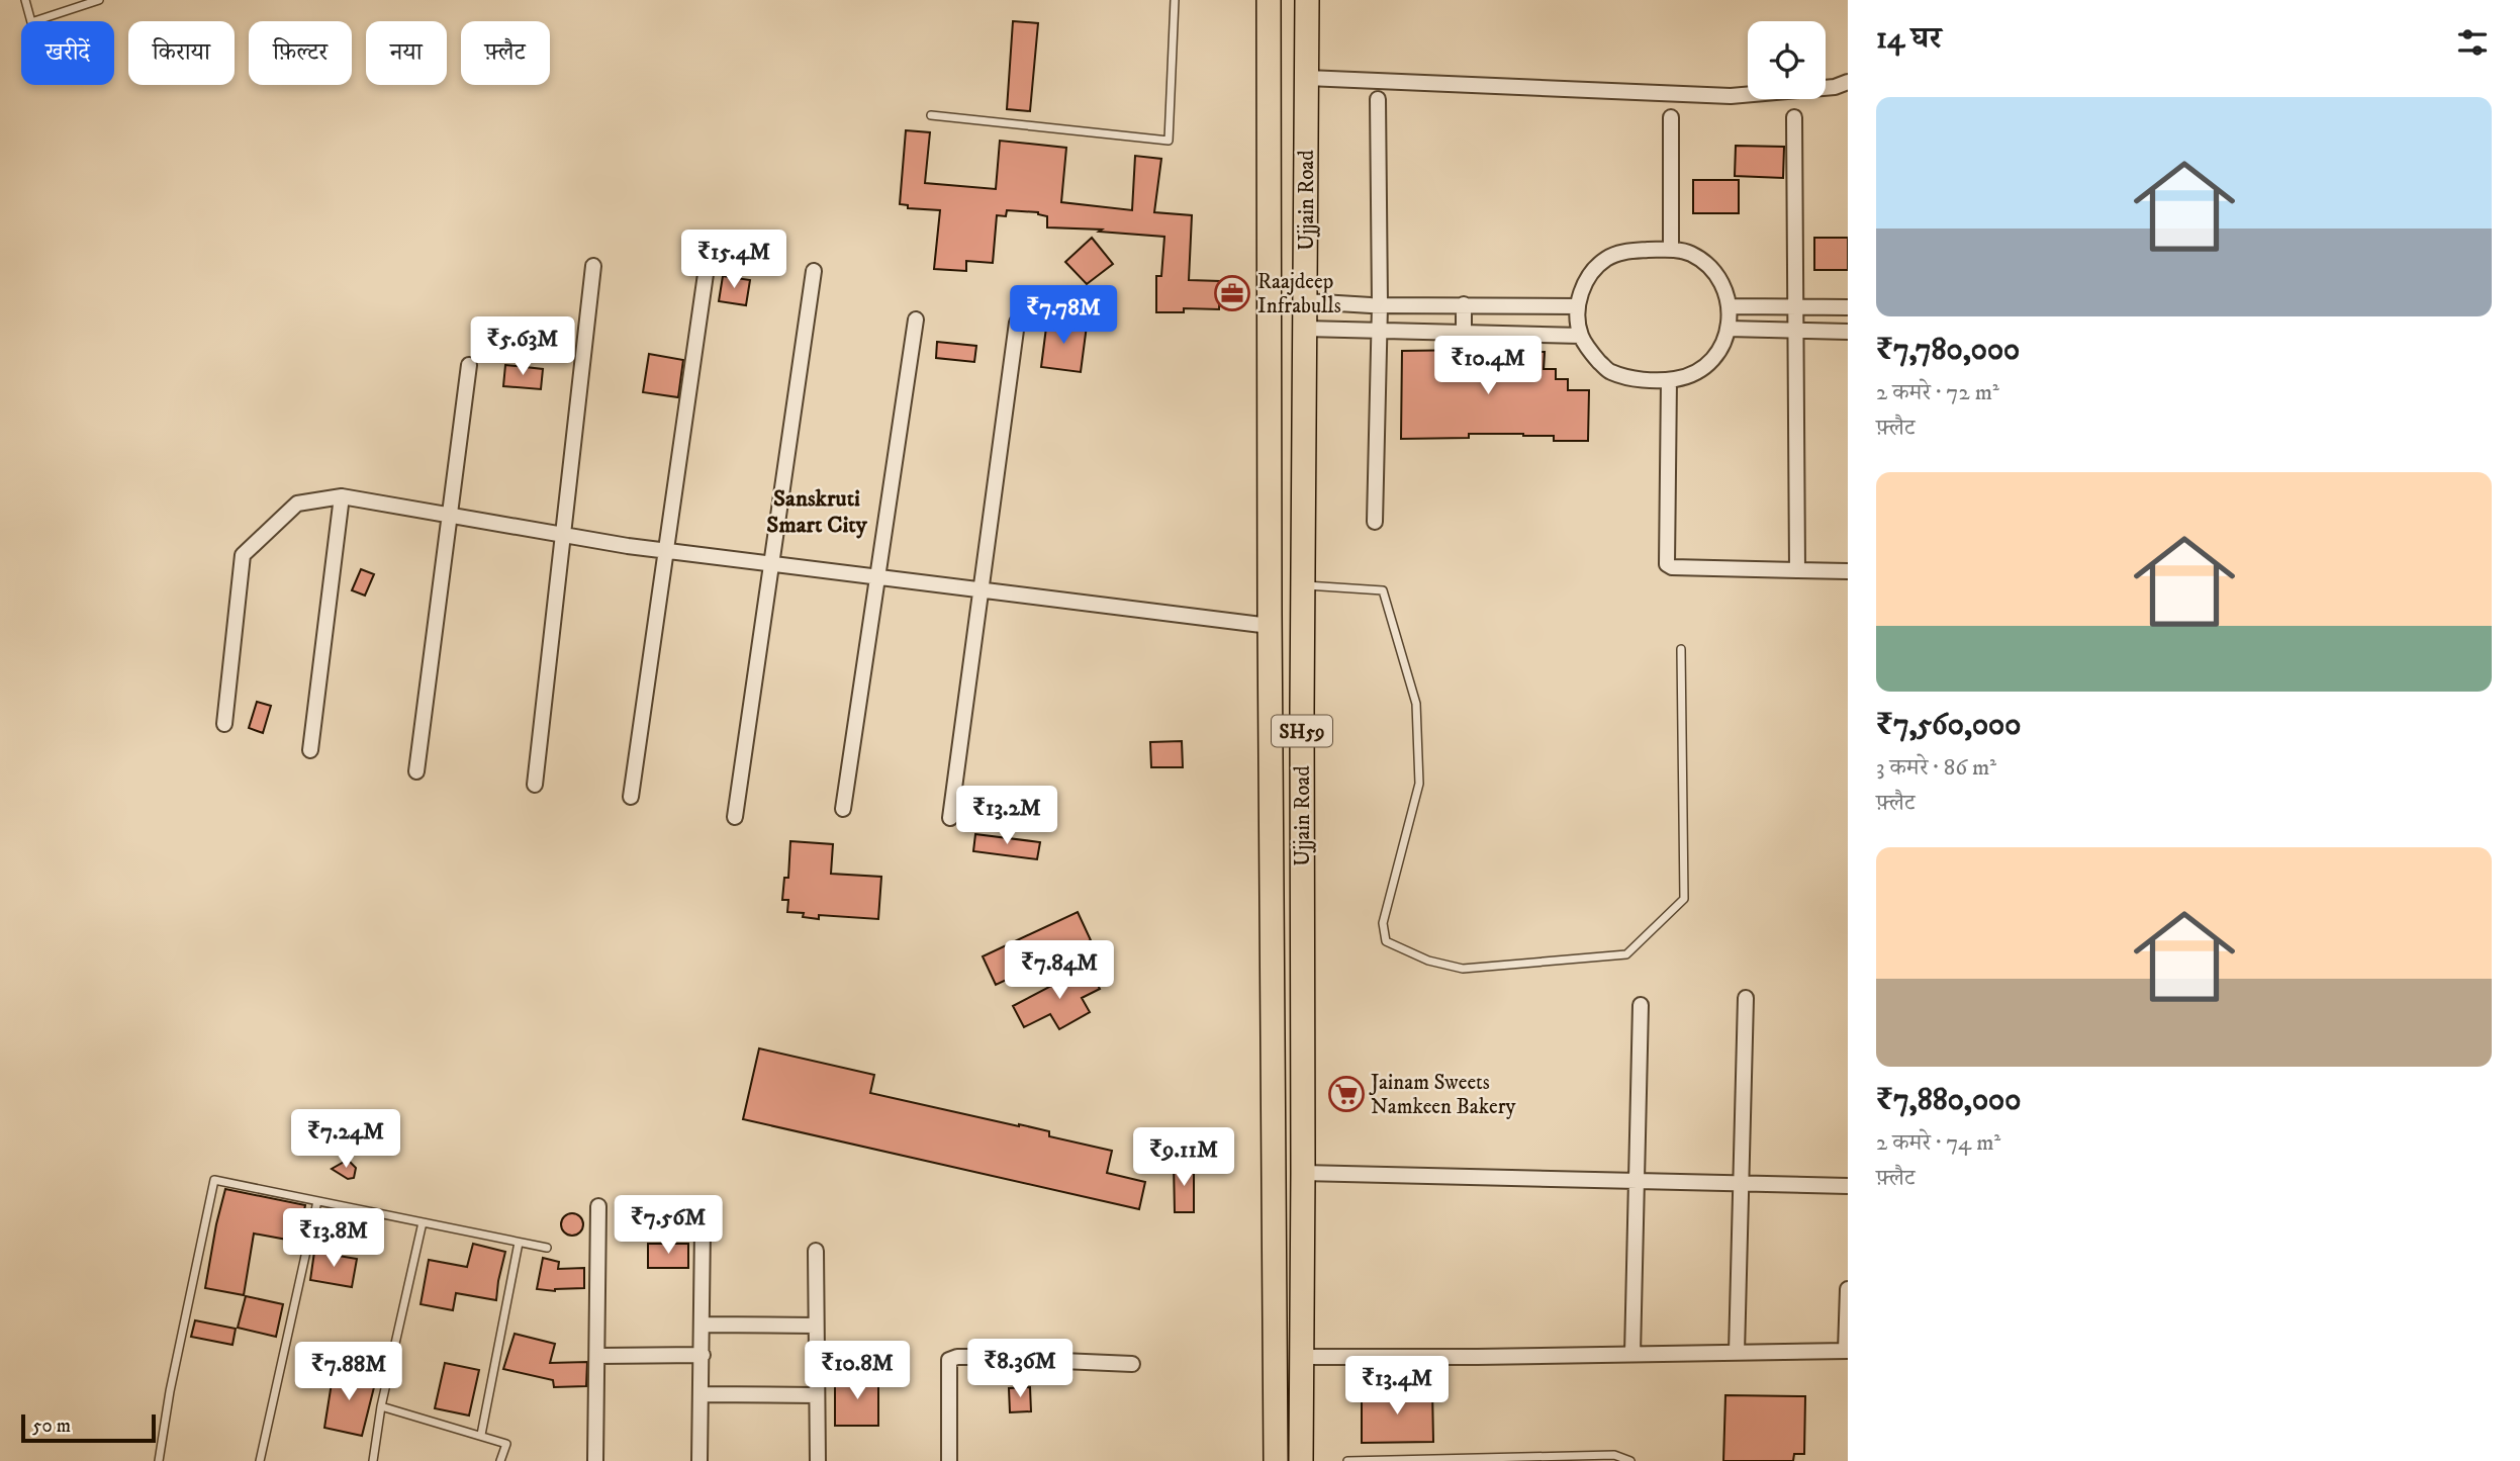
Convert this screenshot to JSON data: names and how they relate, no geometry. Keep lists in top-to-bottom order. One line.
{"streets":{"main road":["Ujjain Road","SH59"]},"districts":["Sanskruti Smart City"],"places":{"office":["Raajdeep Infrabulls"],"supermarket":["Jainam Sweets Namkeen Bakery"]},"scale_bar":"50 m","page":{"heading":"14 घर","chip":["खरीदें","किराया","फ़िल्टर","नया","फ़्लैट"],"list":[{"name":"₹7,780,000","note":"2 कमरे · 72 m² · फ़्लैट"},{"name":"₹7,560,000","note":"3 कमरे · 86 m² · फ़्लैट"},{"name":"₹7,880,000","note":"2 कमरे · 74 m² · फ़्लैट"}],"price":["₹15.4M","₹7.78M","₹5.63M","₹10.4M","₹13.2M","₹7.84M","₹7.24M","₹9.11M","₹7.56M","₹13.8M","₹8.36M","₹10.8M","₹7.88M","₹13.4M"],"scale":"50 m"}}
